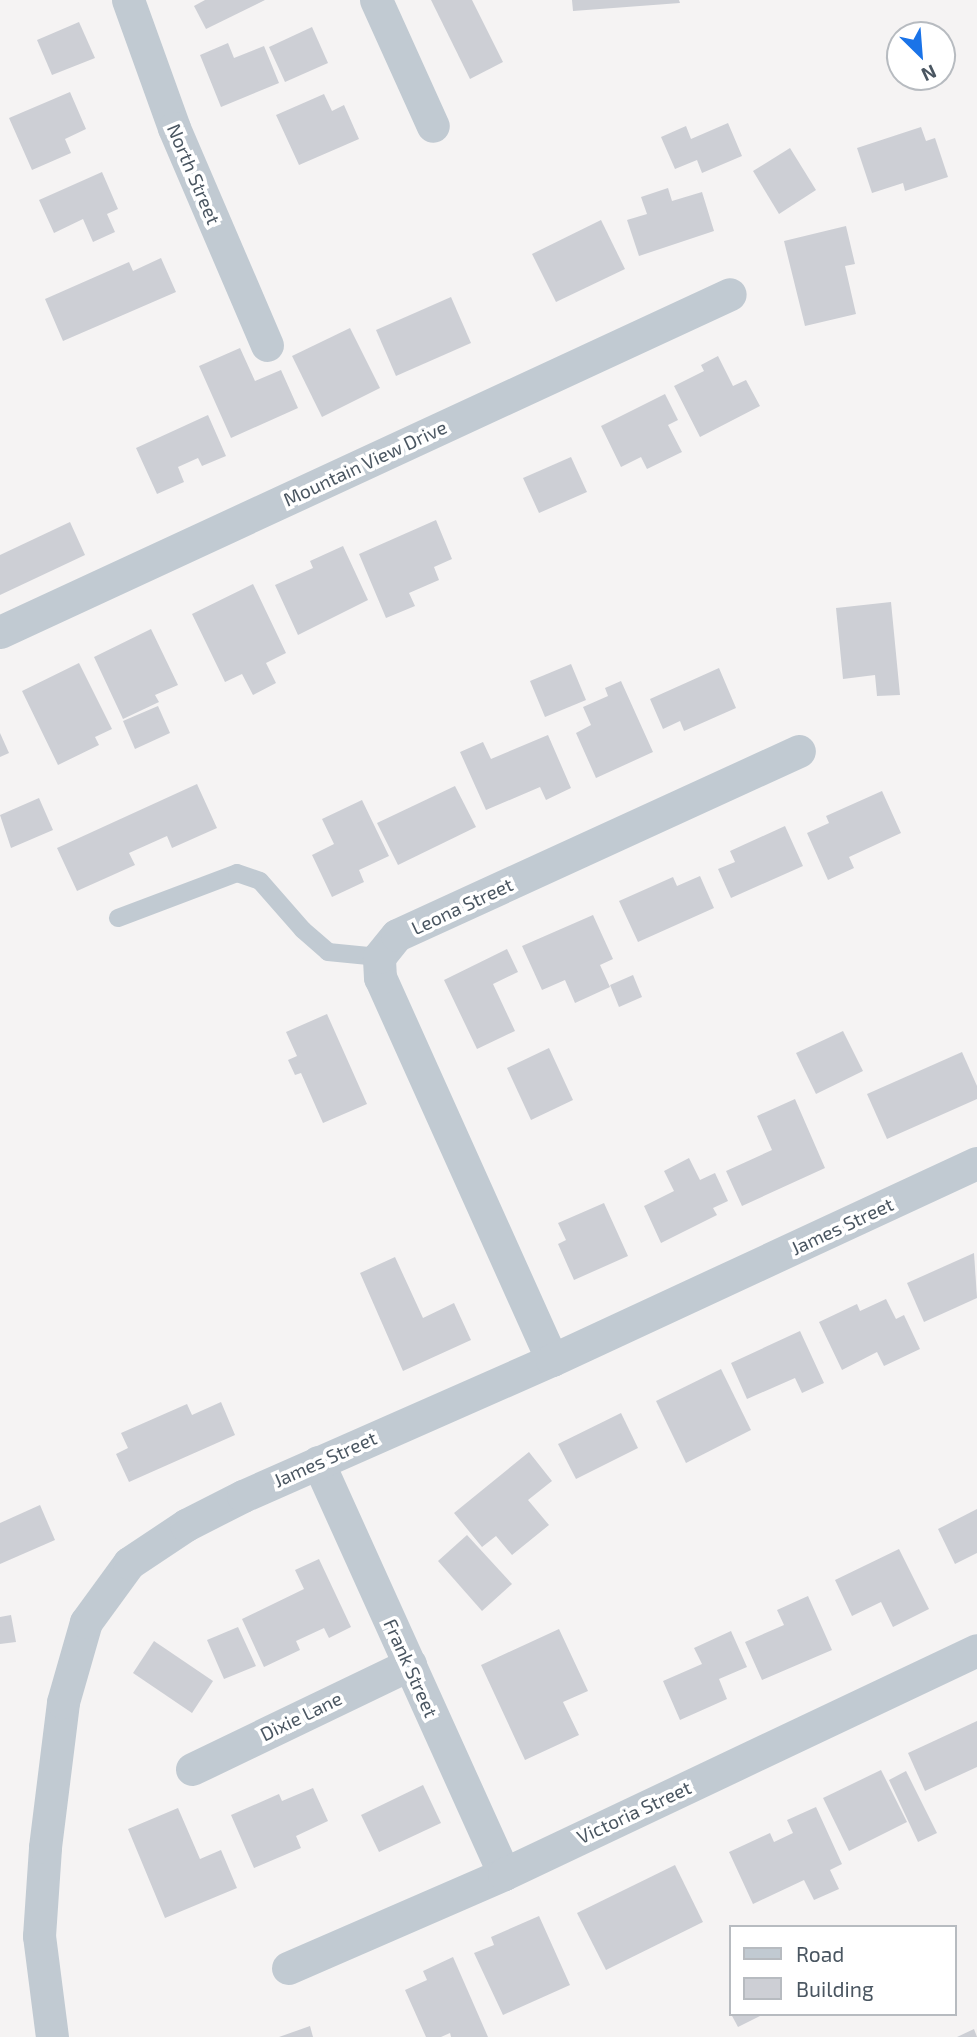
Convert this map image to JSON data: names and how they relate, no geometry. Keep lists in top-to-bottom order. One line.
{"streets":{"street":["North Street","Mountain View Drive","Leona Street","James Street","Frank Street","Dixie Lane","Victoria Street"]},"crossings":[["James Street","Frank Street"],["Frank Street","Dixie Lane"],["Frank Street","Victoria Street"]],"legend":["Road","Building"],"north":"bottom right"}
